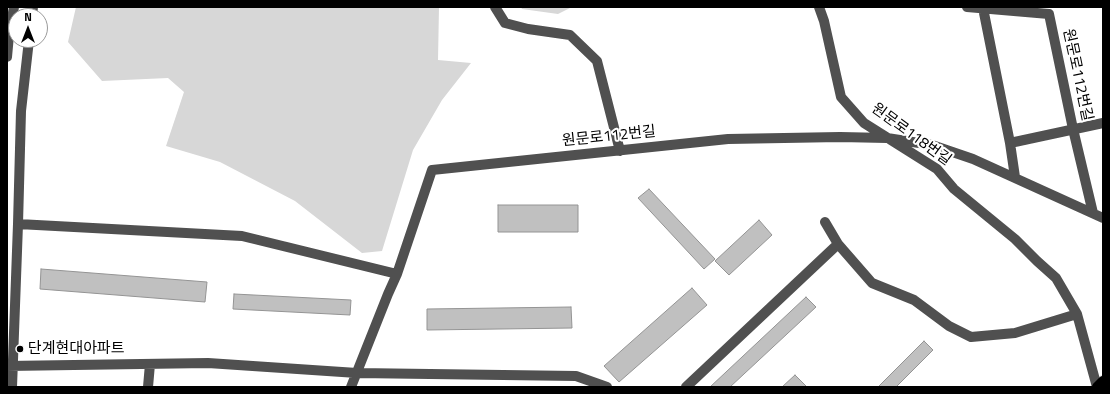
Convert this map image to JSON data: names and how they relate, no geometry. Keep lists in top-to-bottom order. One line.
{"streets":{"street":["원문로112번길","원문로118번길"]},"crossings":[["원문로112번길","원문로118번길"]],"places":["단계현대아파트"],"north":"top"}
